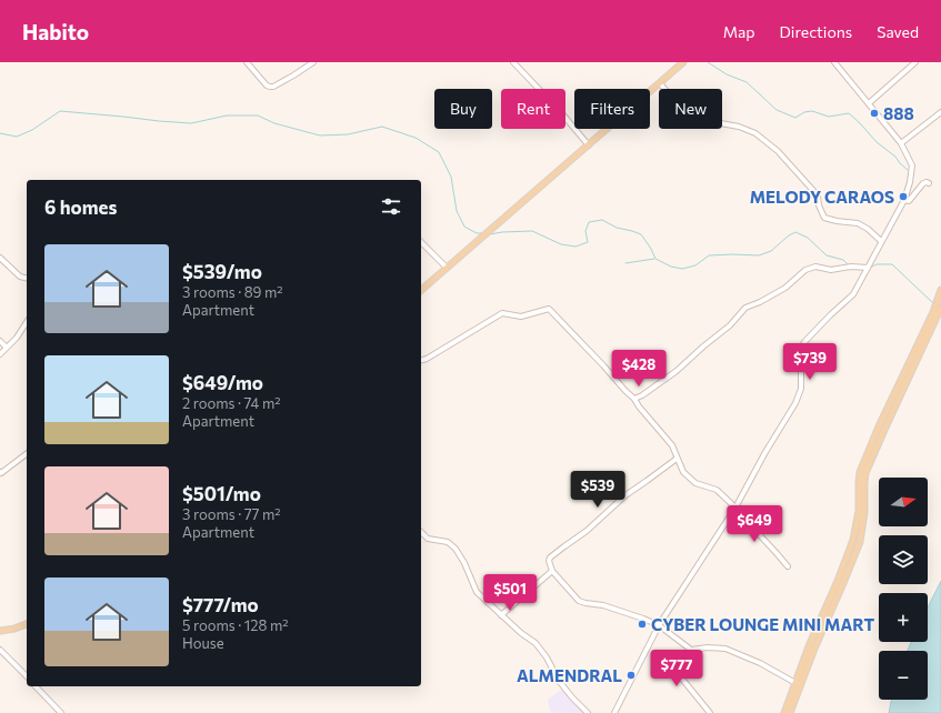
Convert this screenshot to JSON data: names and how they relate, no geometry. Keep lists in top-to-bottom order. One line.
{"places":["888","MELODY CARAOS","CYBER LOUNGE MINI MART","ALMENDRAL"],"north":"right","page":{"header":"Habito","nav":["Map","Directions","Saved"],"chip":["Buy","Rent","Filters","New"],"heading":"6 homes","list":[{"name":"$539/mo","note":"3 rooms · 89 m² · Apartment"},{"name":"$649/mo","note":"2 rooms · 74 m² · Apartment"},{"name":"$501/mo","note":"3 rooms · 77 m² · Apartment"},{"name":"$777/mo","note":"5 rooms · 128 m² · House"}],"price":["$739","$428","$539","$649","$501","$777"],"map_buttons":["+","−"]}}
